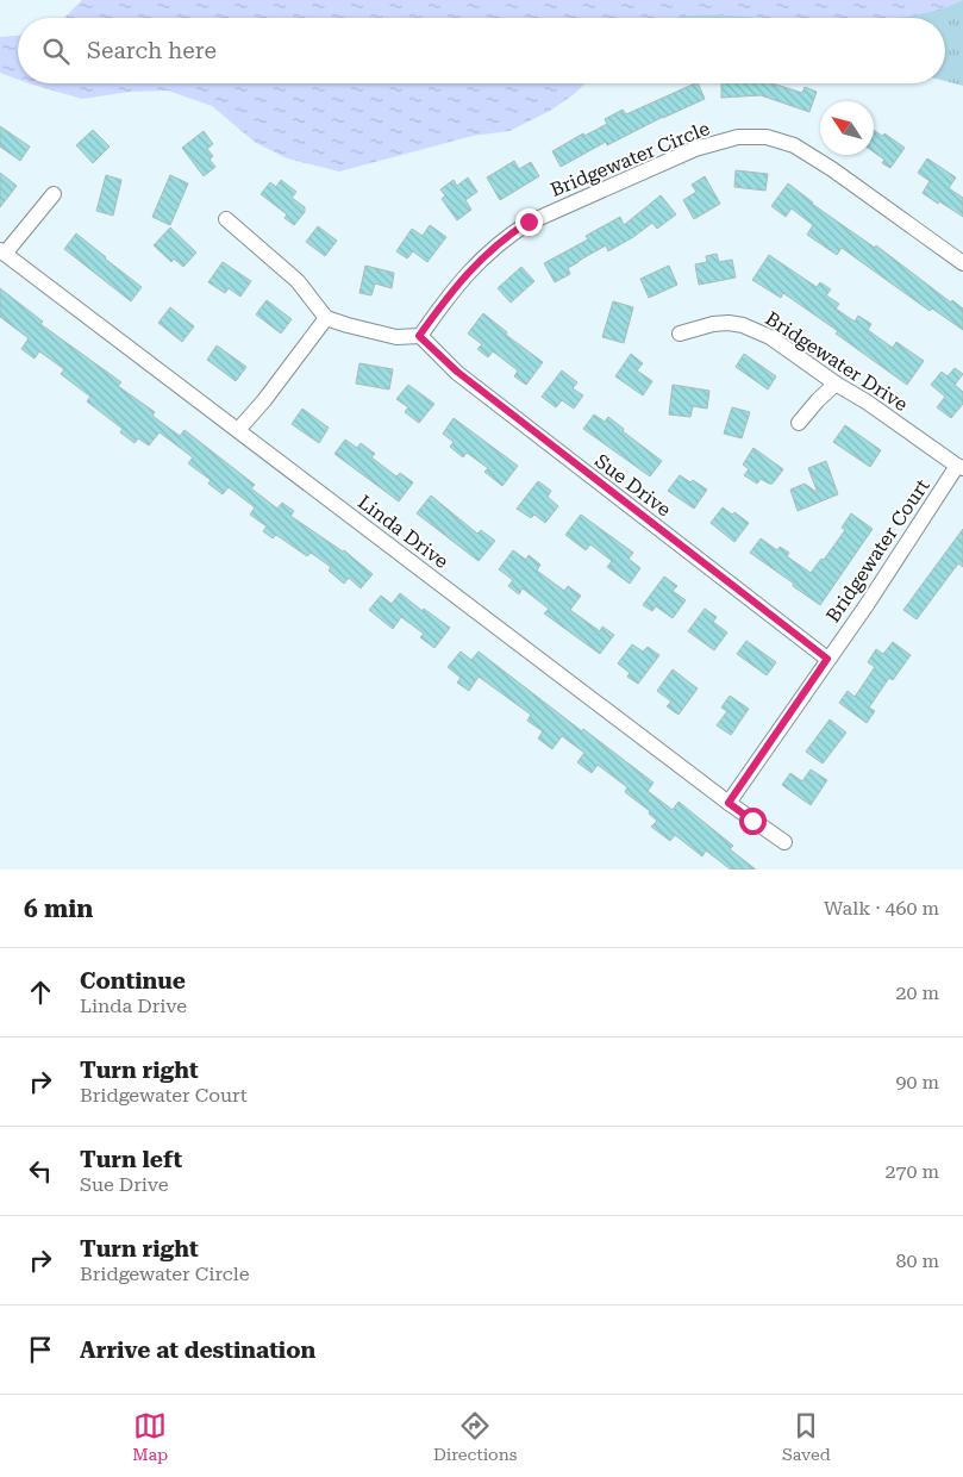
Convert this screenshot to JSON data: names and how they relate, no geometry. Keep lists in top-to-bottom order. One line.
{"streets":{"street":["Bridgewater Circle","Bridgewater Drive","Sue Drive","Linda Drive","Bridgewater Court"]},"crossings":[["Bridgewater Circle","Sue Drive"],["Bridgewater Drive","Bridgewater Court"],["Sue Drive","Bridgewater Court"],["Linda Drive","Bridgewater Court"]],"north":"top left","page":{"search":"Search here","heading":["6 min","Walk · 460 m"],"list":[["Continue","Linda Drive","20 m"],["Turn right","Bridgewater Court","90 m"],["Turn left","Sue Drive","270 m"],["Turn right","Bridgewater Circle","80 m"],"Arrive at destination"],"nav":["Map","Directions","Saved"]}}
